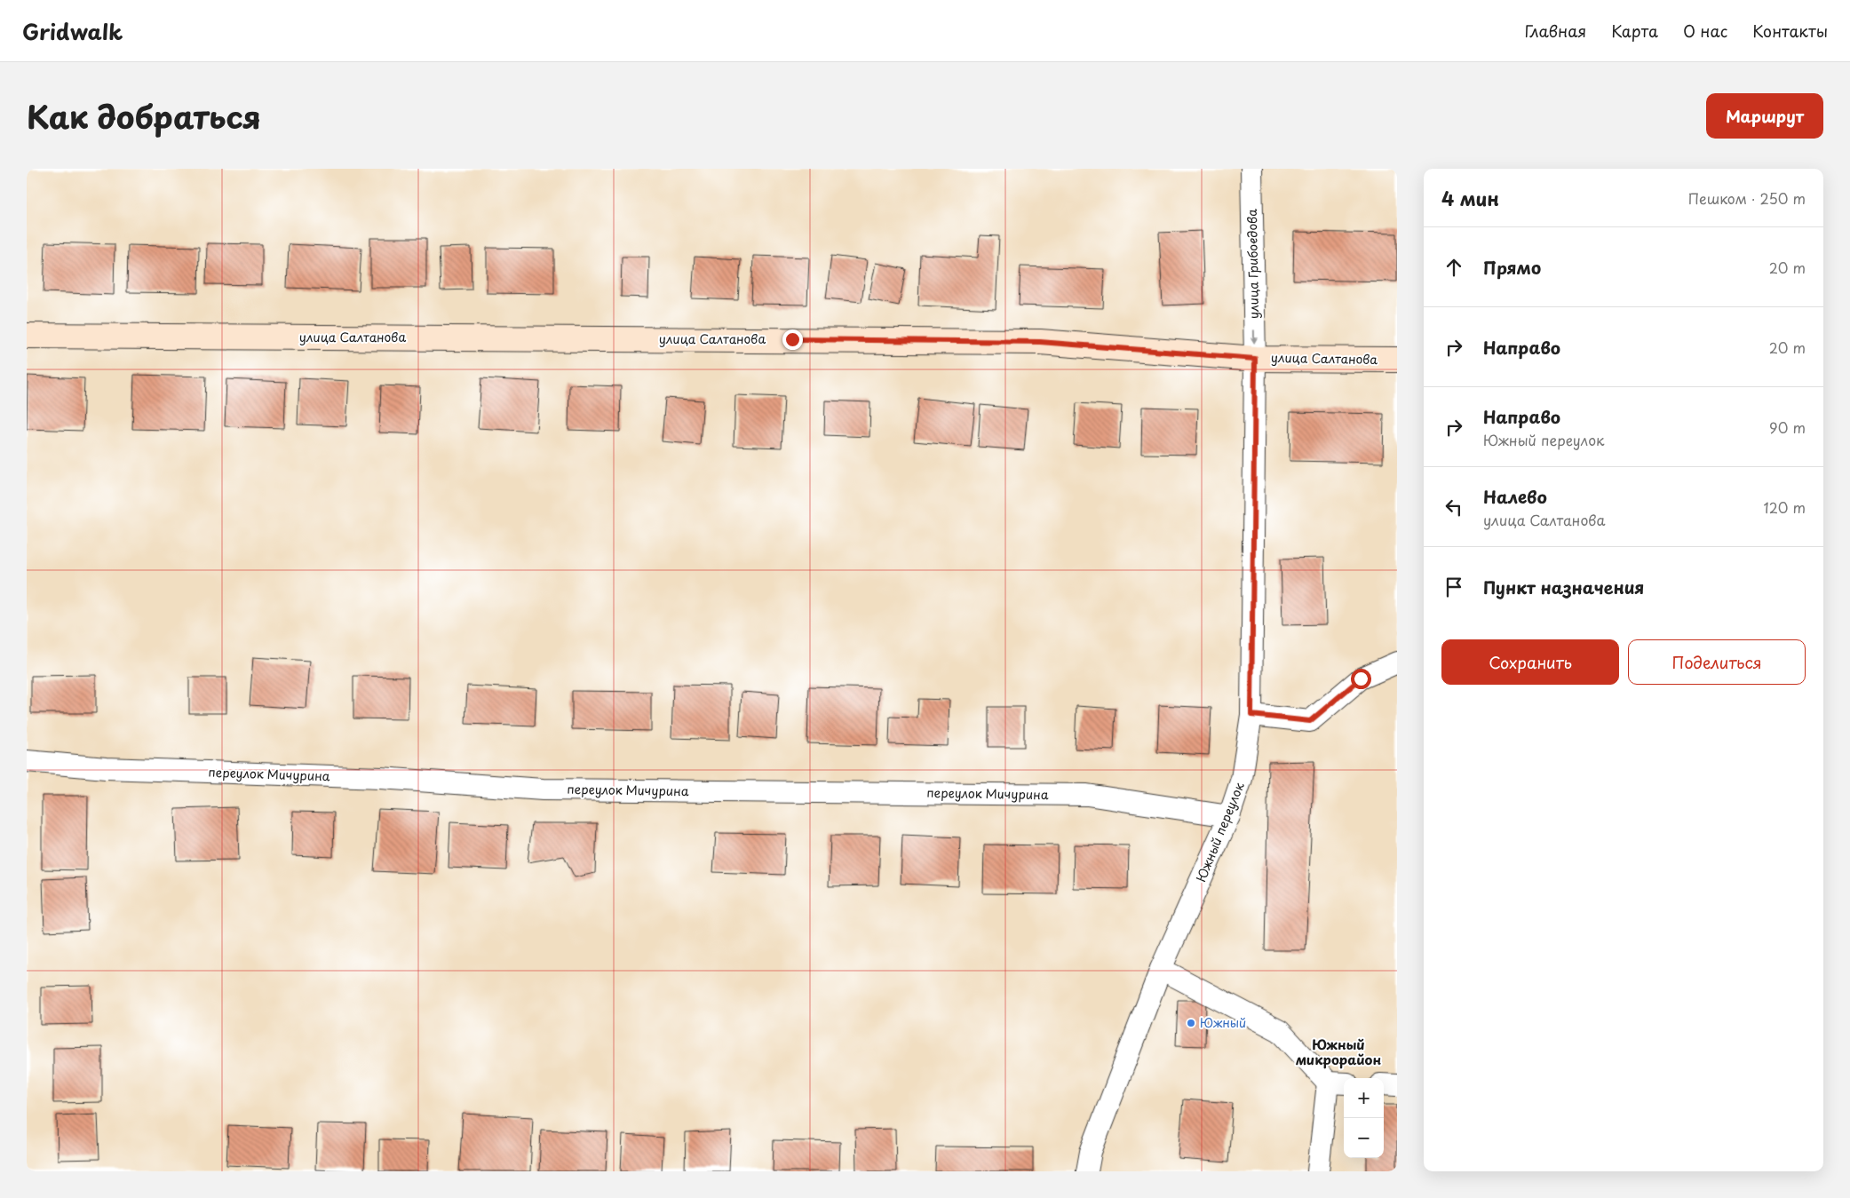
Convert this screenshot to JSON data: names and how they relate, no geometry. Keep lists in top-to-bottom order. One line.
{"streets":{"main road":["улица Салтанова"],"street":["улица Грибоедова","переулок Мичурина","Южный переулок"]},"crossings":[["улица Грибоедова","улица Салтанова"],["улица Грибоедова","Южный переулок"],["улица Салтанова","Южный переулок"],["переулок Мичурина","Южный переулок"]],"one_way":["улица Грибоедова"],"districts":["Южный микрорайон"],"places":["Южный"],"page":{"header":"Gridwalk","nav":["Главная","Карта","О нас","Контакты"],"title":"Как добраться","buttons":["Маршрут",["Сохранить","Поделиться"]],"heading":["4 мин","Пешком · 250 m"],"list":[["Прямо","20 m"],["Направо","20 m"],["Направо","Южный переулок","90 m"],["Налево","улица Салтанова","120 m"],"Пункт назначения"],"map_buttons":["+","−"]}}
